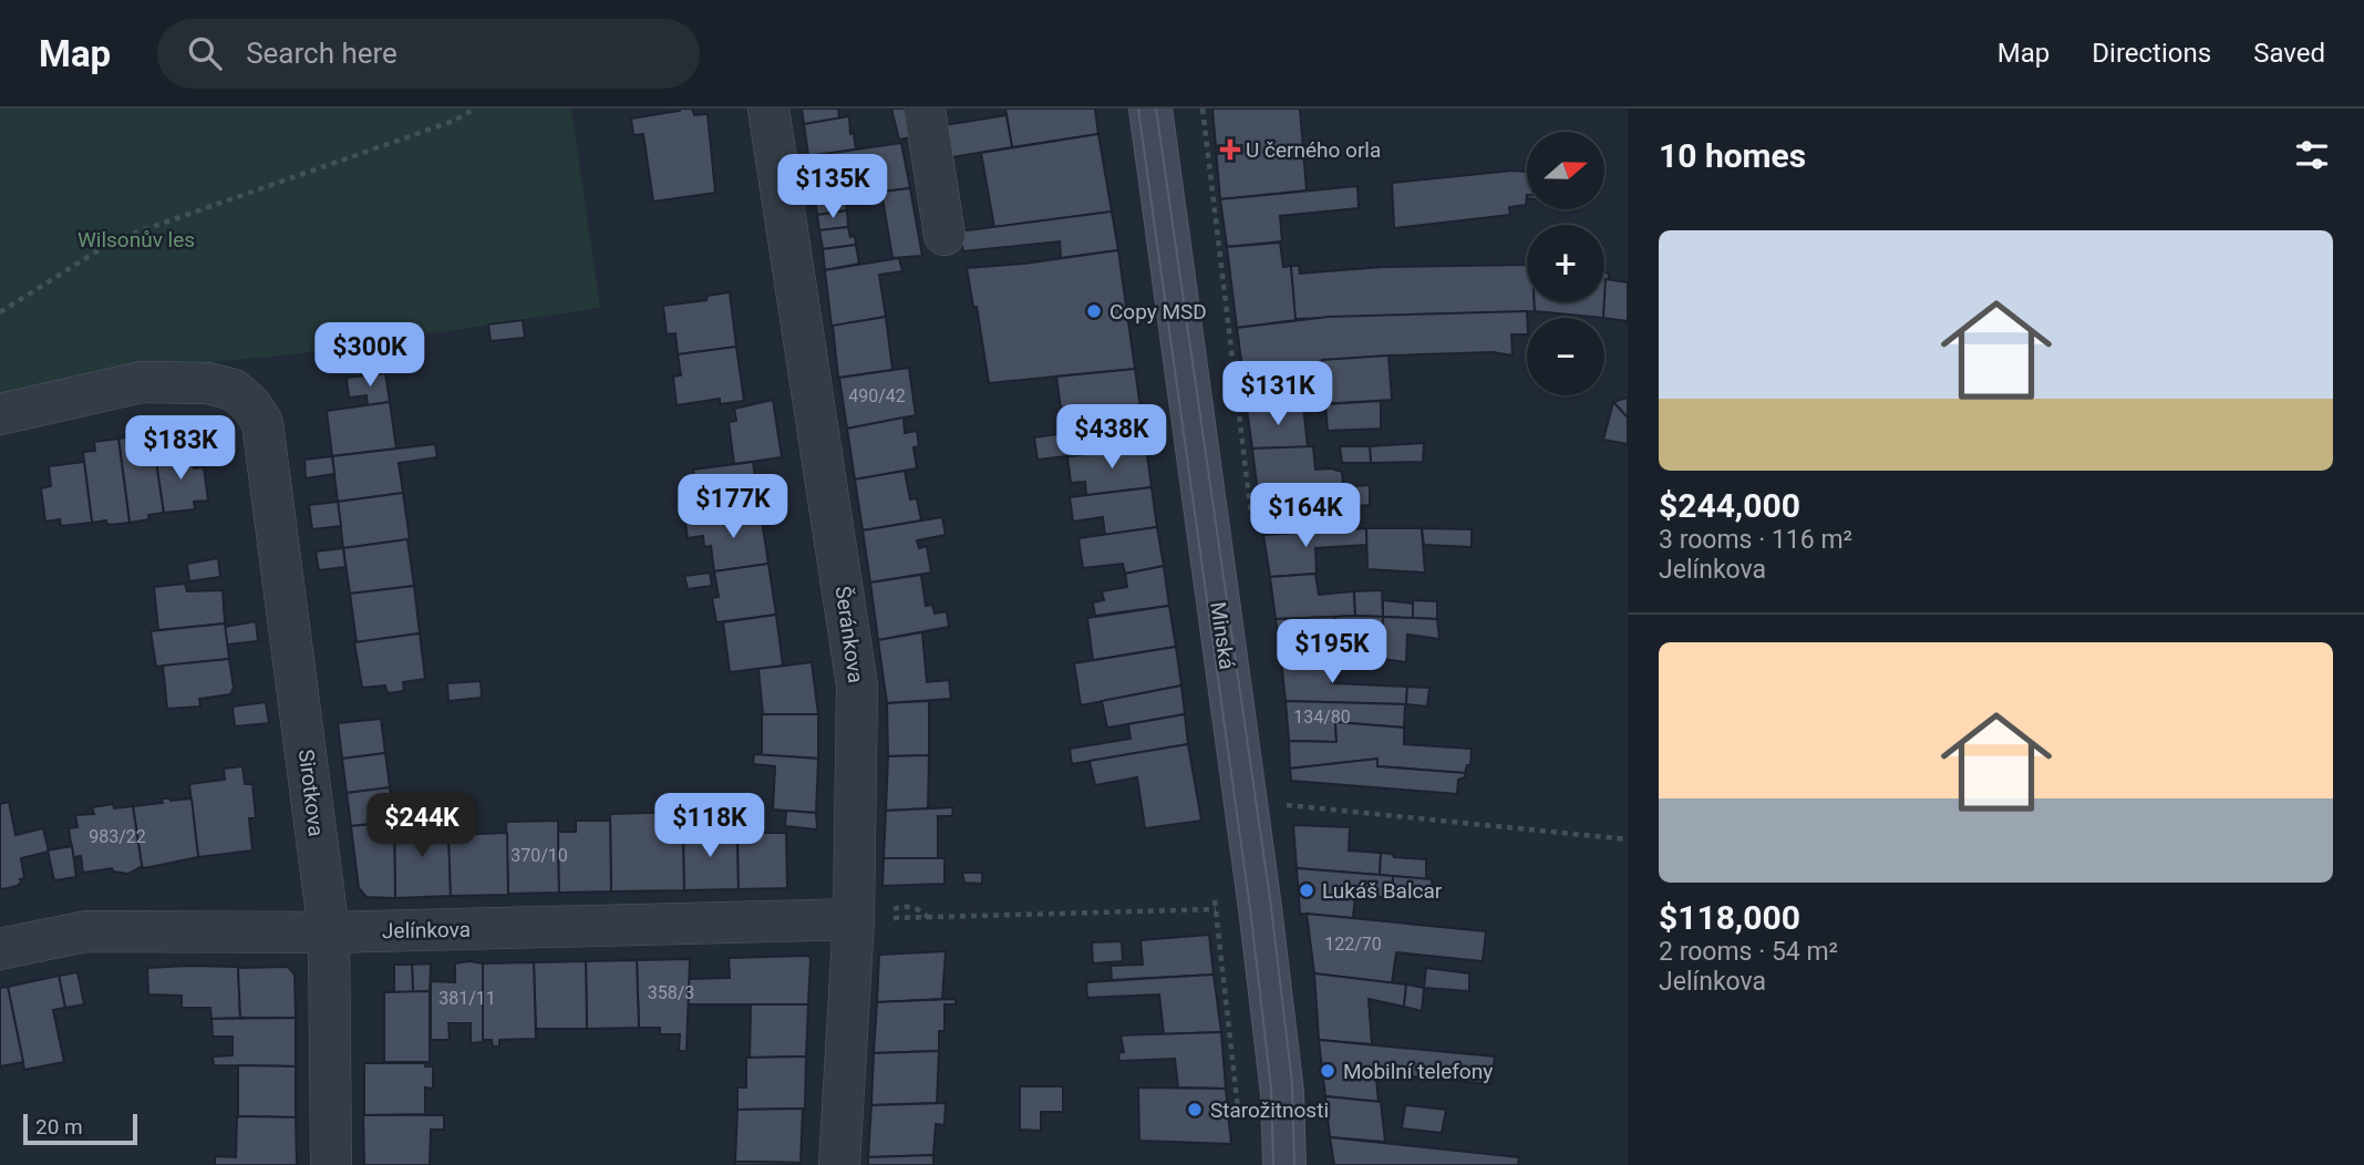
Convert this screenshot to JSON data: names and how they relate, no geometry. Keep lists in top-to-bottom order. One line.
{"streets":{"street":["Šeránkova","Minská","Sirotkova","Jelínkova"]},"crossings":[["Šeránkova","Jelínkova"],["Sirotkova","Jelínkova"]],"parks":["Wilsonův les"],"places":{"health":["U černého orla"],"other":["Copy MSD","Lukáš Balcar","Mobilní telefony","Starožitnosti"]},"house_numbers":["490/42","134/80","983/22","370/10","122/70","358/3","381/11"],"scale_bar":"20 m","north":"right","page":{"header":"Map","search":"Search here","nav":["Map","Directions","Saved"],"heading":"10 homes","map_buttons":["+","−"],"price":["$135K","$300K","$131K","$438K","$183K","$177K","$164K","$195K","$244K","$118K"],"list":[{"name":"$244,000","note":"3 rooms · 116 m² · Jelínkova"},{"name":"$118,000","note":"2 rooms · 54 m² · Jelínkova"}],"scale":"20 m"}}
